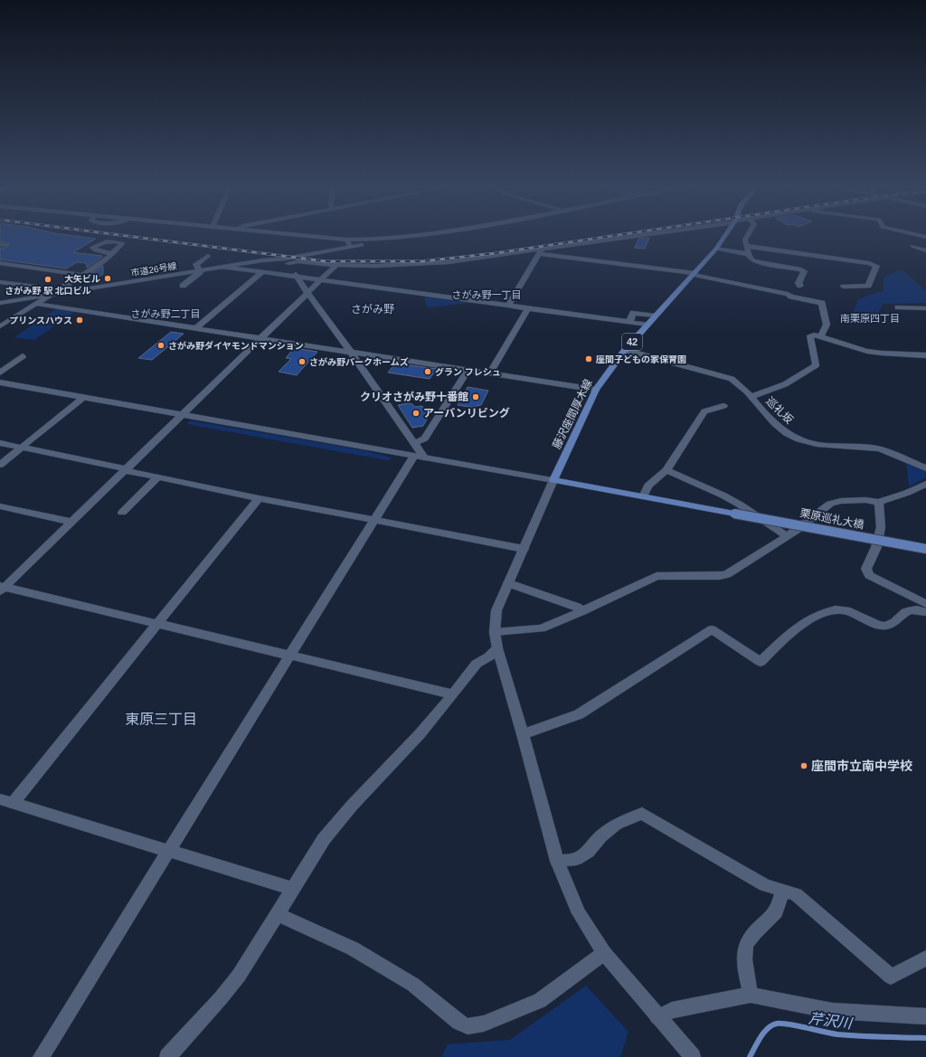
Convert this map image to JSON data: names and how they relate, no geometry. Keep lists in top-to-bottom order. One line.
{"streets":{"main road":["42","藤沢座間厚木線","栗原巡礼大橋"],"street":["市道26号線","巡礼坂"]},"crossings":[["巡礼坂","藤沢座間厚木線"]],"districts":["さがみ野一丁目","さがみ野","さがみ野二丁目","南栗原四丁目","東原三丁目"],"water":["芹沢川"],"places":["大矢ビル","さがみ野 駅 北口ビル","プリンスハウス","さがみ野ダイヤモンドマンション","座間子どもの家保育園","さがみ野パークホームズ","グラン フレシュ","クリオさがみ野十番館","アーバンリビング","座間市立南中学校"]}
